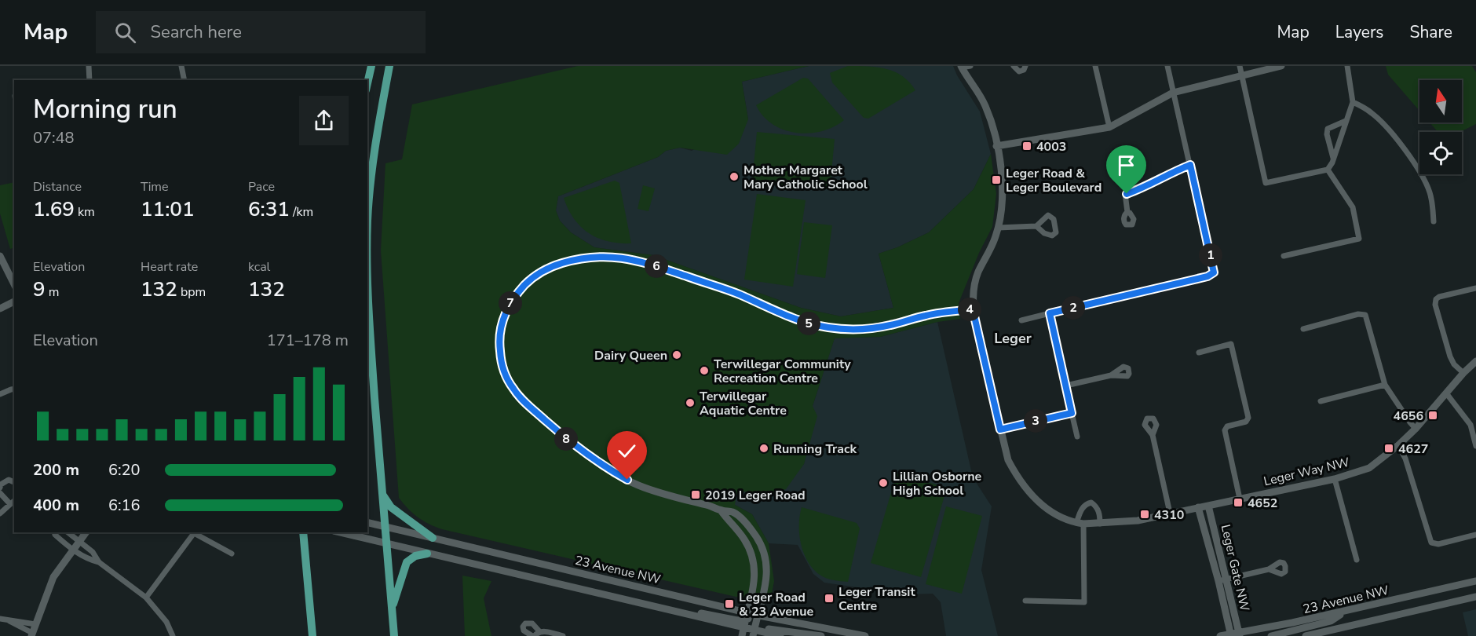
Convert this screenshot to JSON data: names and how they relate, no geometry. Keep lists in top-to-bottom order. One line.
{"streets":{"street":["Leger Way NW","Leger Gate NW","23 Avenue NW"]},"crossings":[["Leger Way NW","Leger Gate NW"],["Leger Gate NW","23 Avenue NW"]],"districts":["Leger"],"places":{"transit":["4003","Leger Road & Leger Boulevard","4656","4627","2019 Leger Road","4652","4310","Leger Transit Centre","Leger Road & 23 Avenue"],"other":["Mother Margaret Mary Catholic School","Dairy Queen","Terwillegar Community Recreation Centre","Terwillegar Aquatic Centre","Running Track","Lillian Osborne High School"]},"north":"top","page":{"header":"Map","search":"Search here","nav":["Map","Layers","Share"],"heading":["Morning run","07:48"],"stats":[["Distance","1.69 km"],["Time","11:01"],["Pace","6:31 /km"],["Elevation","9 m"],["Heart rate","132 bpm"],["kcal","132"]],"pins":["1","6","7","2","4","5","3","8"],"chart":["Elevation","171–178 m"],"list":[{"name":"200 m","note":"6:20"},{"name":"400 m","note":"6:16"}]}}
